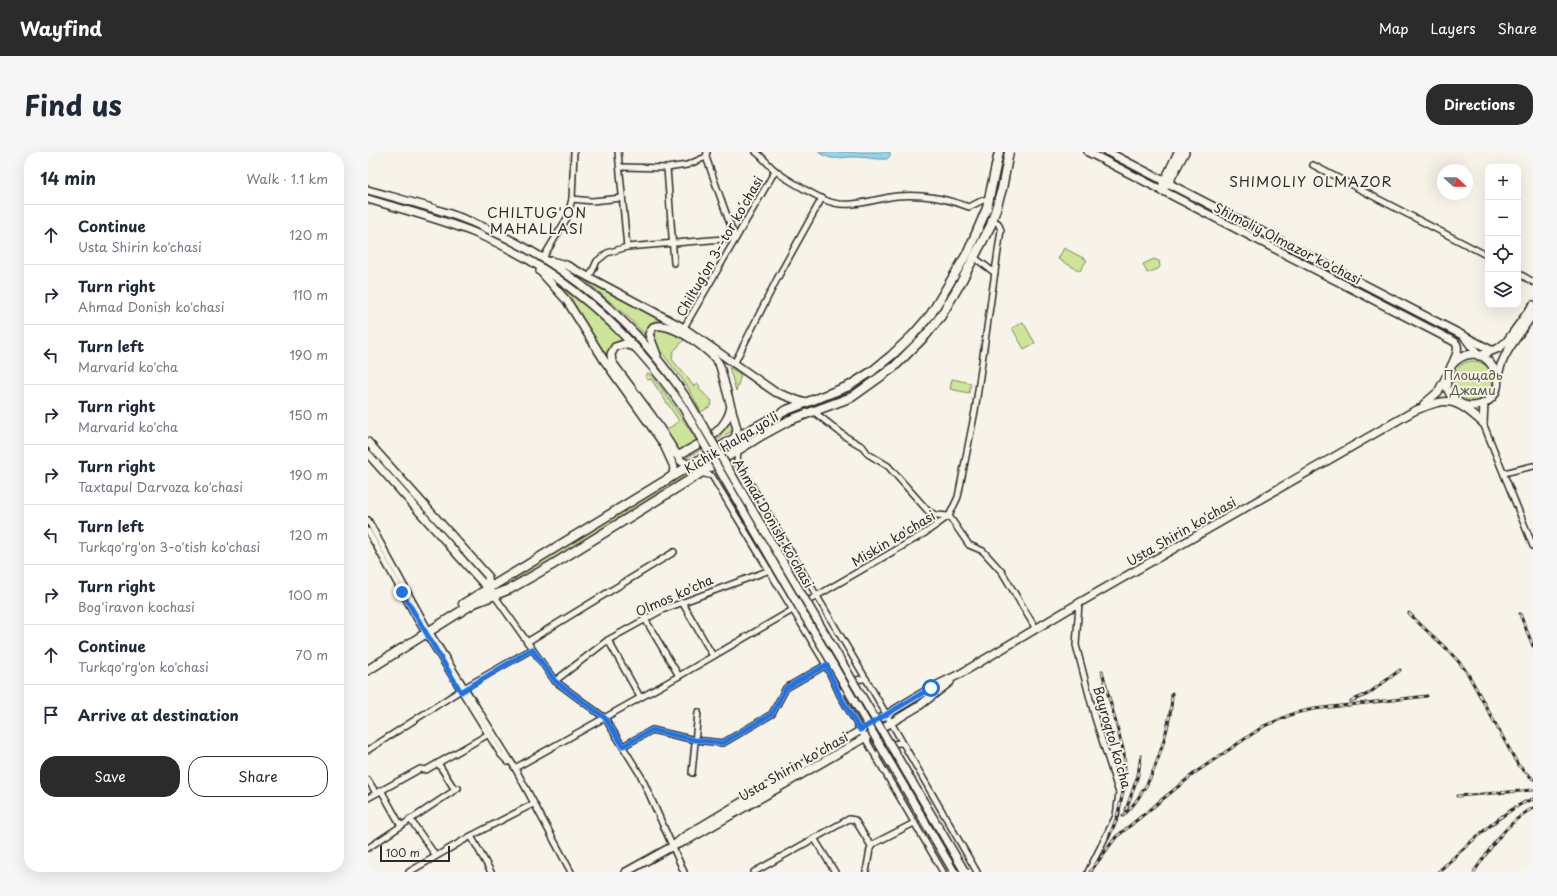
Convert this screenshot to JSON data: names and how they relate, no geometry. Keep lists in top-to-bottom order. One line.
{"streets":{"highway":["Kichik Halqa yo'li"],"main road":["Shimoliy Olmazor ko'chasi","Ahmad Donish ko'chasi","Usta Shirin ko'chasi"],"street":["Chiltug'on 3--tor koʻchasi","Miskin ko'chasi","Olmos ko'cha","Bayroqtol ko'cha"]},"crossings":[["Shimoliy Olmazor ko'chasi","Usta Shirin ko'chasi"],["Kichik Halqa yo'li","Ahmad Donish ko'chasi"],["Kichik Halqa yo'li","Miskin ko'chasi"],["Ahmad Donish ko'chasi","Usta Shirin ko'chasi"],["Ahmad Donish ko'chasi","Miskin ko'chasi"],["Ahmad Donish ko'chasi","Olmos ko'cha"],["Usta Shirin ko'chasi","Bayroqtol ko'cha"]],"districts":["SHIMOLIY OLMAZOR","CHILTUG'ON MAHALLASI"],"parks":["Площадь Джами"],"scale_bar":"100 m","north":"right","page":{"header":"Wayfind","nav":["Map","Layers","Share"],"title":"Find us","buttons":["Directions",["Save","Share"]],"heading":["14 min","Walk · 1.1 km"],"map_buttons":["+","−"],"list":[["Continue","Usta Shirin ko'chasi","120 m"],["Turn right","Ahmad Donish ko'chasi","110 m"],["Turn left","Marvarid ko'cha","190 m"],["Turn right","Marvarid ko'cha","150 m"],["Turn right","Taxtapul Darvoza ko'chasi","190 m"],["Turn left","Turkqo'rg'on 3-o'tish ko'chasi","120 m"],["Turn right","Bog'iravon kochasi","100 m"],["Continue","Turkqo'rg'on ko'chasi","70 m"],"Arrive at destination"],"scale":"100 m"}}
